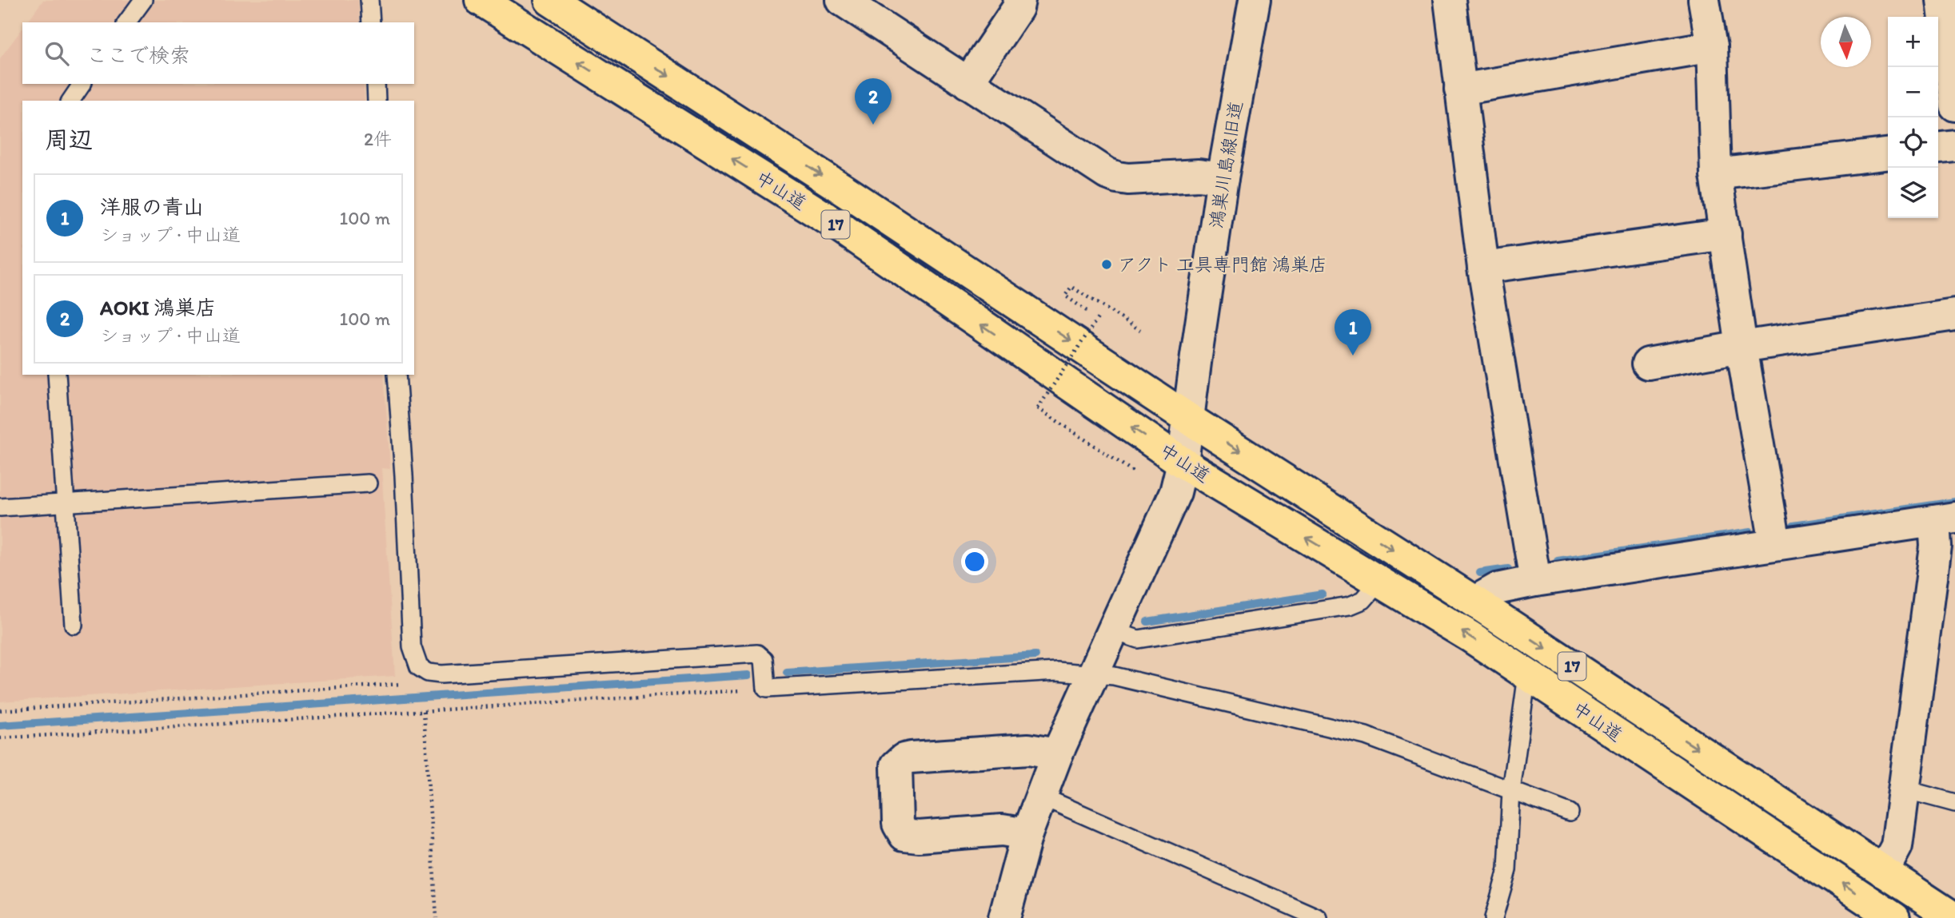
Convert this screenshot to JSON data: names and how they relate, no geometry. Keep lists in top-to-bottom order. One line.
{"streets":{"highway":["中山道","17"],"street":["鴻巣川島線旧道"]},"crossings":[["鴻巣川島線旧道","中山道"]],"places":["アクト 工具専門館 鴻巣店"],"north":"bottom","page":{"map_buttons":["+","−"],"search":"ここで検索","pins":["2","1"],"heading":["周辺","2件"],"list":[{"mark":"1","name":"洋服の青山","note":"ショップ · 中山道","value":"100 m"},{"mark":"2","name":"AOKI 鴻巣店","note":"ショップ · 中山道","value":"100 m"}]}}
